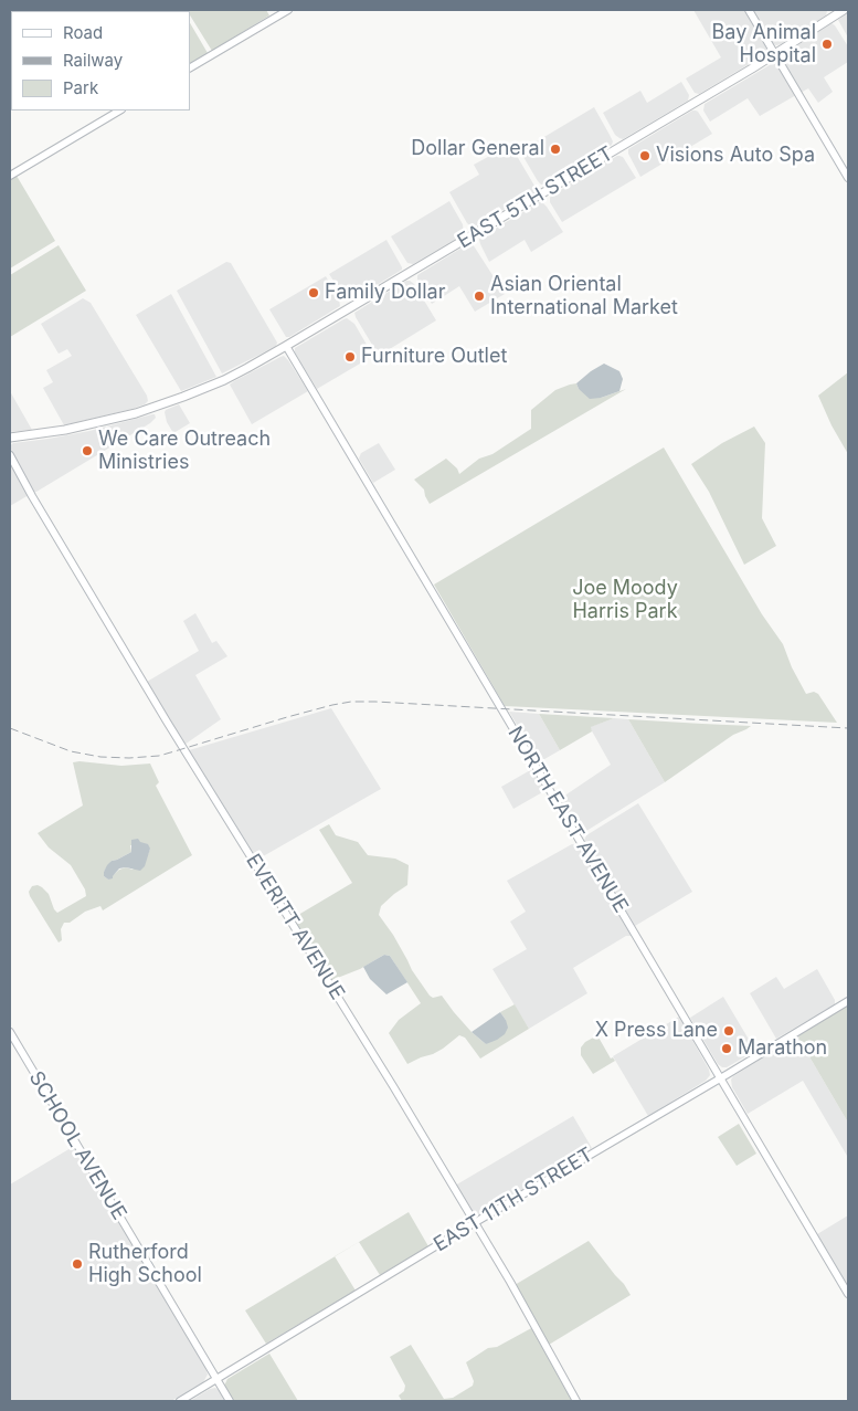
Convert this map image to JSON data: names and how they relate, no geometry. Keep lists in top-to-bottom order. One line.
{"streets":{"main road":["EAST 5TH STREET"],"street":["NORTH EAST AVENUE","EVERITT AVENUE","SCHOOL AVENUE","EAST 11TH STREET"]},"crossings":[["EAST 5TH STREET","NORTH EAST AVENUE"],["NORTH EAST AVENUE","EAST 11TH STREET"],["EVERITT AVENUE","EAST 11TH STREET"],["SCHOOL AVENUE","EAST 11TH STREET"]],"parks":["Joe Moody Harris Park"],"places":["Bay Animal Hospital","Dollar General","Visions Auto Spa","Family Dollar","Asian Oriental International Market","Furniture Outlet","We Care Outreach Ministries","X Press Lane","Marathon","Rutherford High School"],"legend":["Road","Railway","Park"]}
